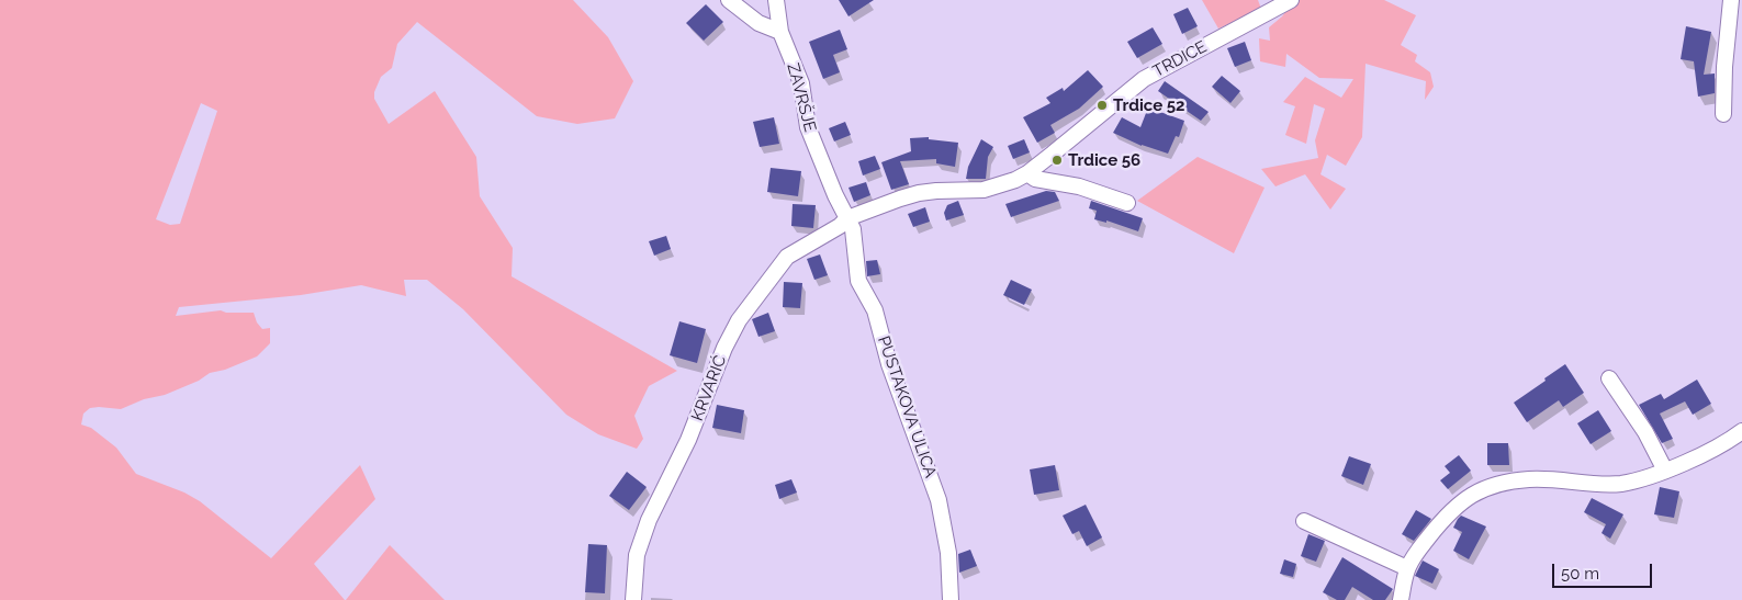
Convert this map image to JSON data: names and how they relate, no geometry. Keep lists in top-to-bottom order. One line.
{"streets":{"street":["TRDICE","ZAVRŠJE","KRVARIĆ","PUSTAKOVA ULICA"]},"crossings":[["TRDICE","ZAVRŠJE"],["TRDICE","KRVARIĆ"],["TRDICE","PUSTAKOVA ULICA"],["ZAVRŠJE","KRVARIĆ"],["ZAVRŠJE","PUSTAKOVA ULICA"],["KRVARIĆ","PUSTAKOVA ULICA"]],"places":["Trdice 52","Trdice 56"],"scale_bar":"50 m"}
